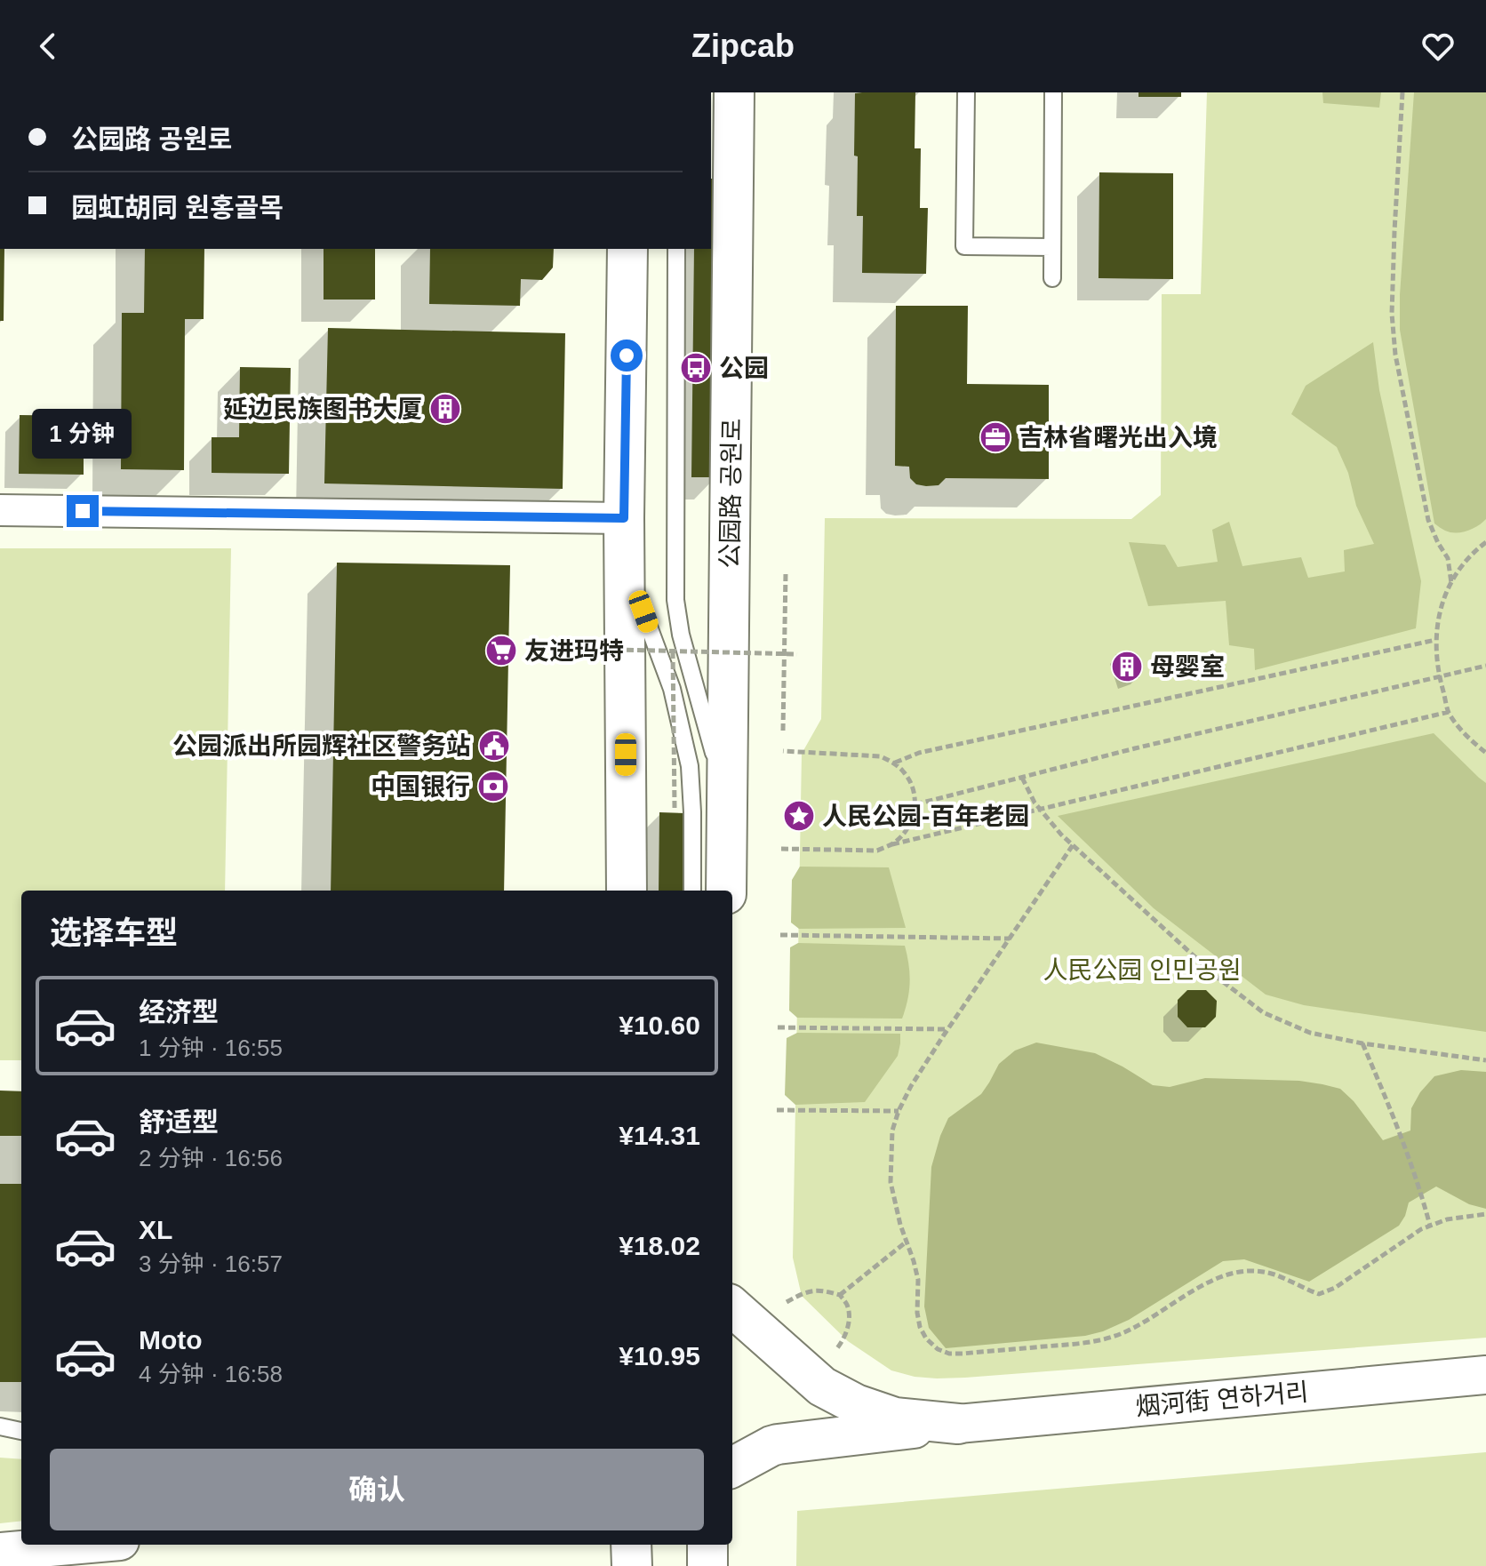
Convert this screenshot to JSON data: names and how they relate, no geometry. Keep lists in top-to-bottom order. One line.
{"streets":{"main road":["公园路 공원로"],"street":["烟河街 연하거리"]},"parks":["人民公园 인민공원"],"places":{"bus stop":["公园"],"building":["延边民族图书大厦","母婴室"],"office":["吉林省曙光出入境"],"supermarket":["友进玛特"],"public building":["公园派出所园辉社区警务站"],"bank":["中国银行"],"place":["人民公园-百年老园"]},"page":{"header":"Zipcab","banner":["公园路 공원로","园虹胡同 원홍골목"],"bubble":"1 分钟","heading":"选择车型","list":[{"name":"经济型","note":"1 分钟 · 16:55","value":"¥10.60"},{"name":"舒适型","note":"2 分钟 · 16:56","value":"¥14.31"},{"name":"XL","note":"3 分钟 · 16:57","value":"¥18.02"},{"name":"Moto","note":"4 分钟 · 16:58","value":"¥10.95"}],"buttons":"确认"}}
